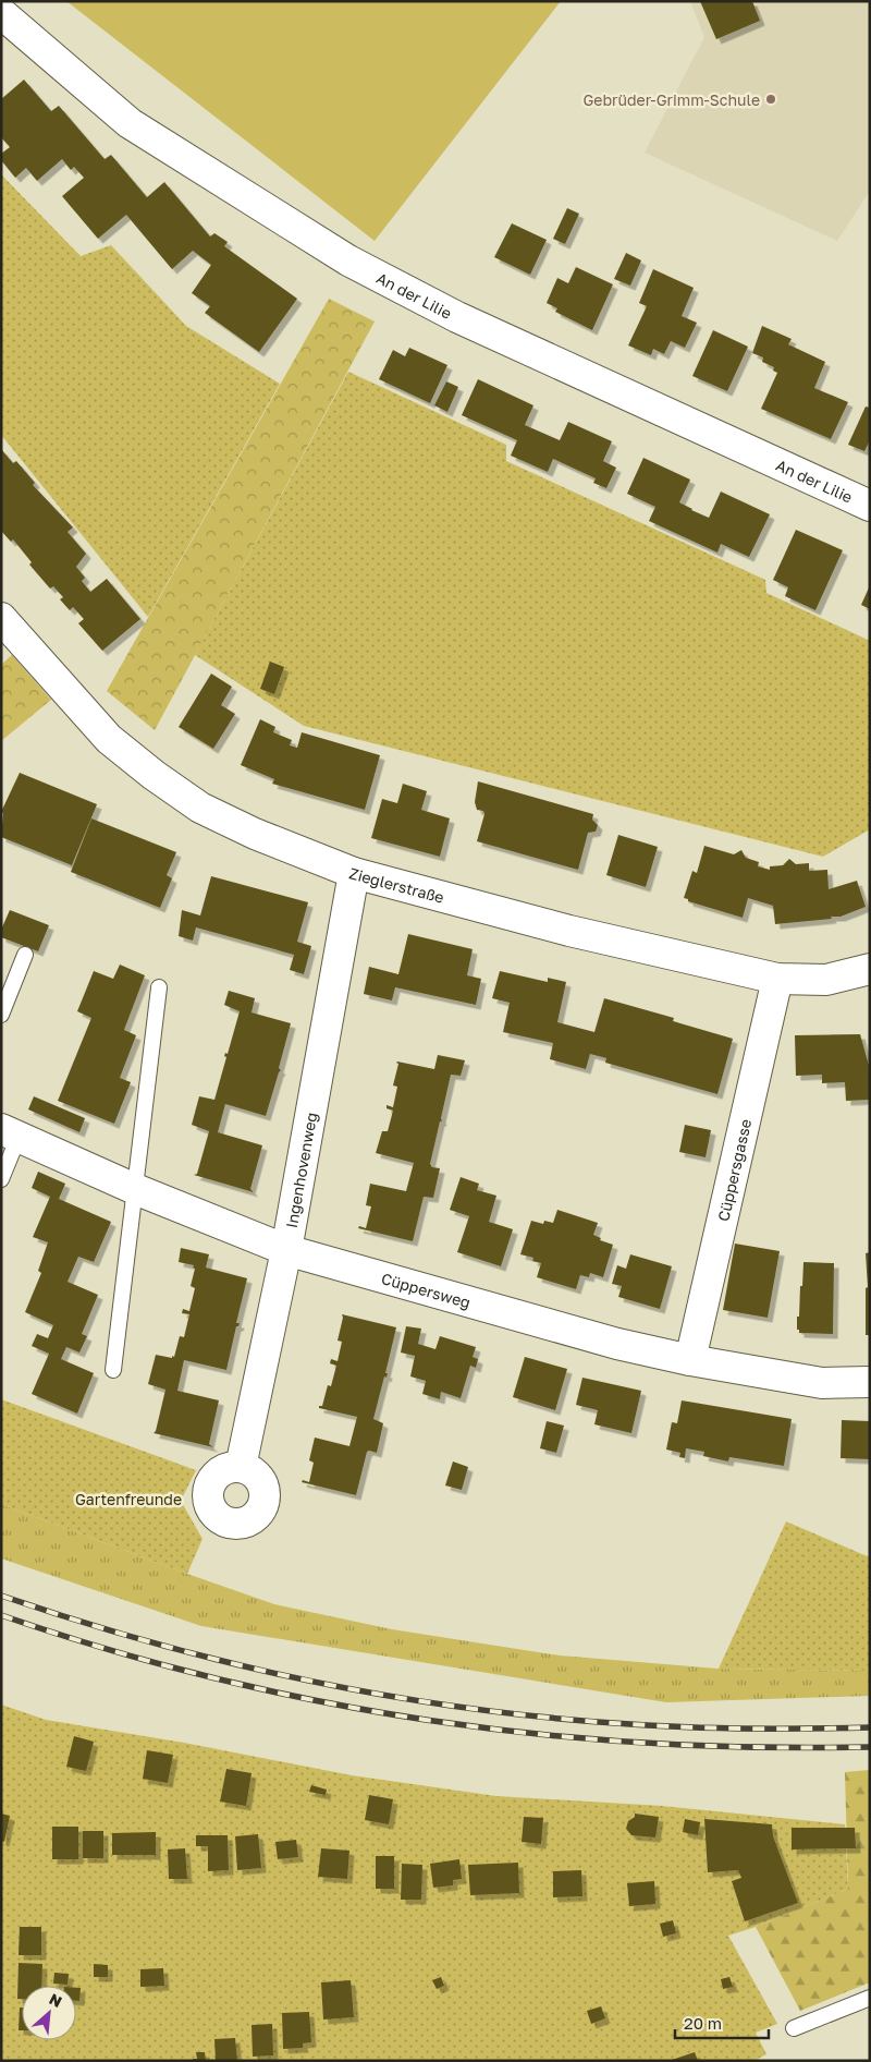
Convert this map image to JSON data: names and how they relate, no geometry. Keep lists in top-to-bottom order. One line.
{"streets":{"street":["An der Lilie","Zieglerstraße","Cüppersgasse","Ingenhovenweg","Cüppersweg"]},"crossings":[["Zieglerstraße","Cüppersgasse"],["Zieglerstraße","Ingenhovenweg"],["Cüppersgasse","Cüppersweg"],["Ingenhovenweg","Cüppersweg"]],"parks":["Gartenfreunde"],"places":["Gebrüder-Grimm-Schule"],"scale_bar":"20 m","north":"top right"}
